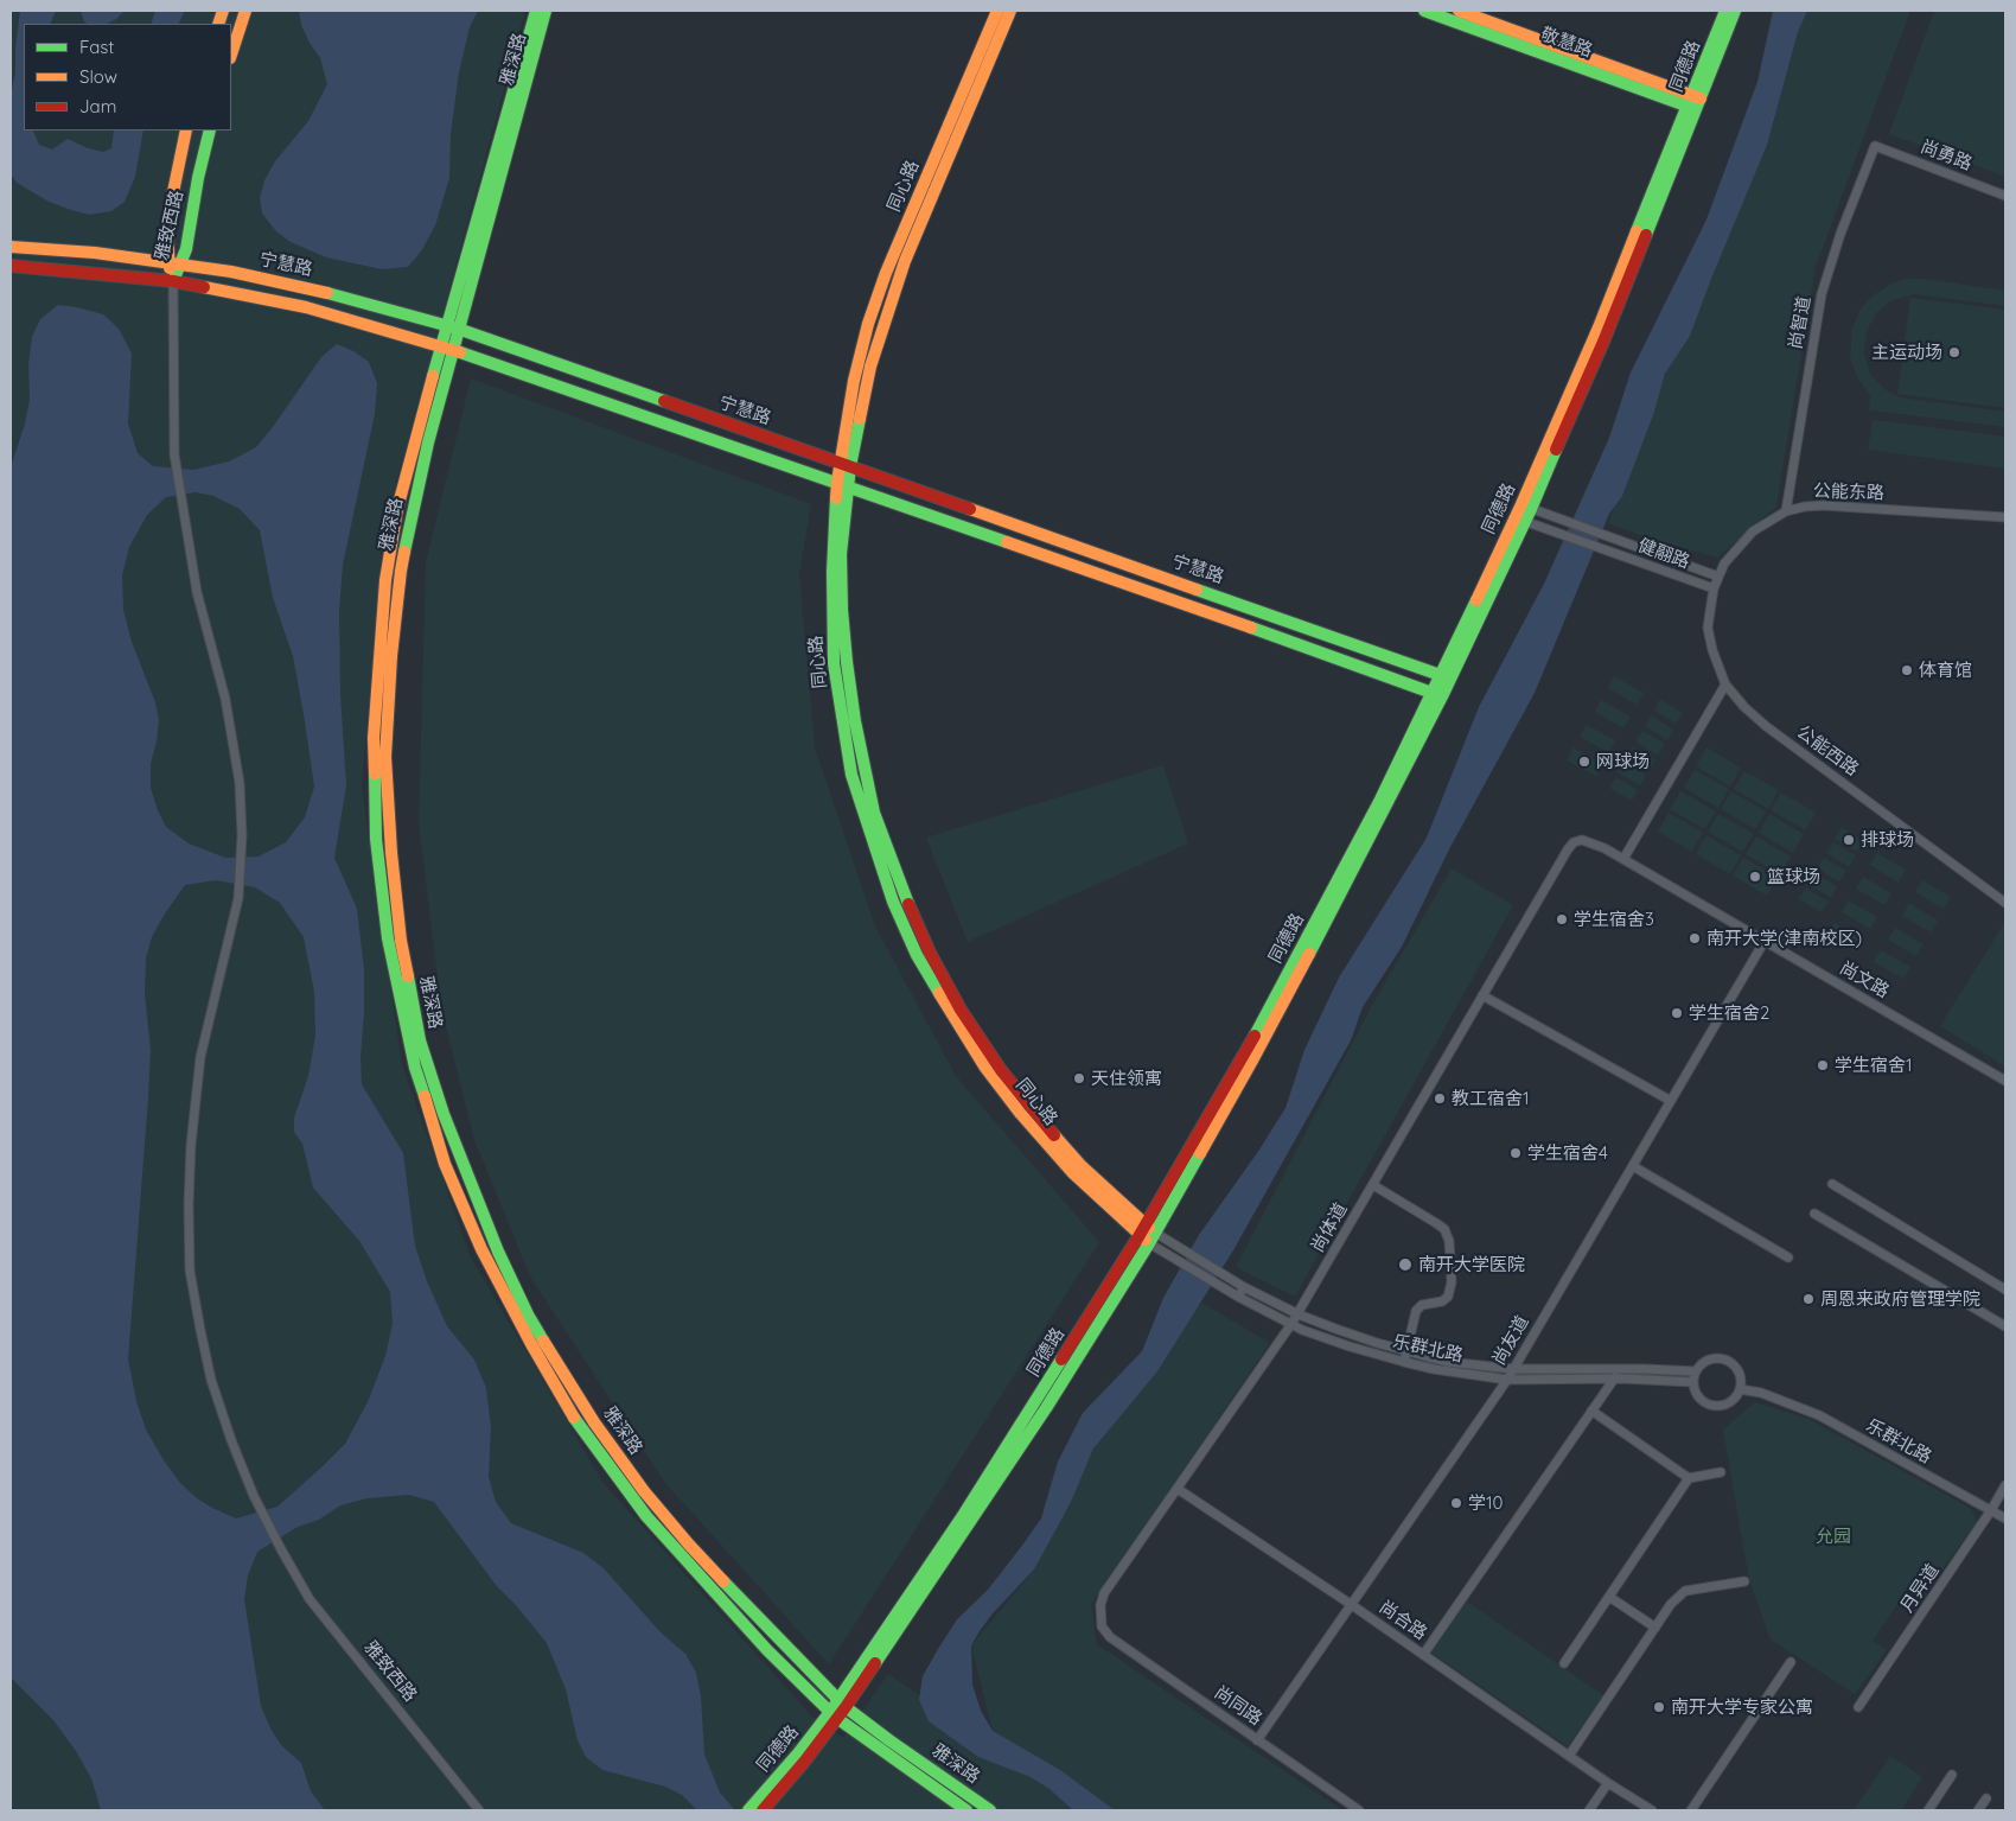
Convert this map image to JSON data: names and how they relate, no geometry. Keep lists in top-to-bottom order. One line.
{"streets":{"main road":["敬慧路","雅深路","同德路","同心路","雅致西路","宁慧路"],"street":["尚勇路","尚智道","公能东路","健翮路","公能西路","尚文路","尚体道","尚友道","乐群北路","月异道","尚合路","尚同路"]},"crossings":[["敬慧路","同德路"],["雅深路","同德路"],["雅深路","宁慧路"],["同德路","同心路"],["同德路","宁慧路"],["同德路","健翮路"],["同德路","乐群北路"],["尚勇路","尚智道"],["同心路","宁慧路"],["同心路","乐群北路"],["雅致西路","宁慧路"],["尚智道","公能东路"],["公能东路","健翮路"],["公能东路","公能西路"],["健翮路","公能西路"],["尚文路","尚体道"],["尚文路","尚友道"],["尚体道","乐群北路"],["尚体道","尚合路"],["尚体道","尚同路"],["尚友道","乐群北路"],["尚友道","尚合路"],["尚友道","尚同路"],["乐群北路","月异道"]],"parks":["允园"],"places":["主运动场","体育馆","网球场","排球场","篮球场","学生宿舍3","南开大学(津南校区)","学生宿舍2","学生宿舍1","天住领寓","教工宿舍1","学生宿舍4","南开大学医院","周恩来政府管理学院","学10","南开大学专家公寓"],"legend":["Fast","Slow","Jam"]}
